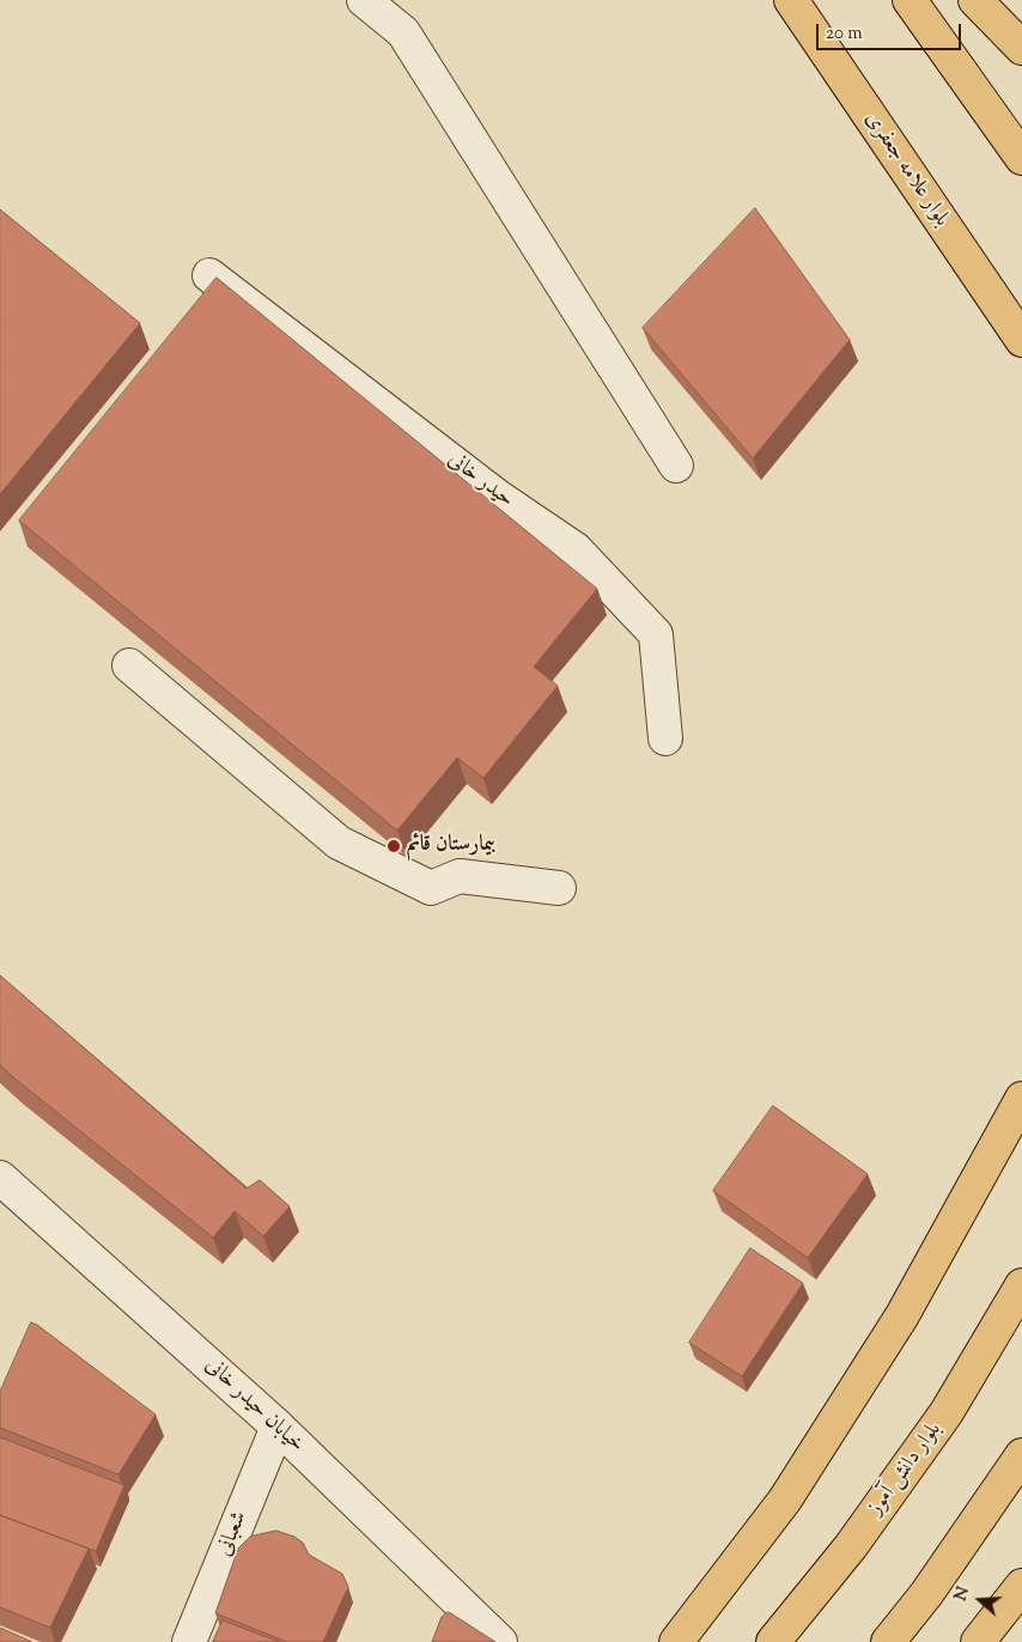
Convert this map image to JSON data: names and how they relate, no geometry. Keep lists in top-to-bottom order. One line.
{"streets":{"main road":["بلوار علامه جعفری","بلوار دانش آموز"],"street":["حیدر خانی","خیابان حیدر خانی","شعبانی"]},"crossings":[["خیابان حیدر خانی","شعبانی"]],"places":["بیمارستان قائم"],"scale_bar":"20 m","north":"left"}
